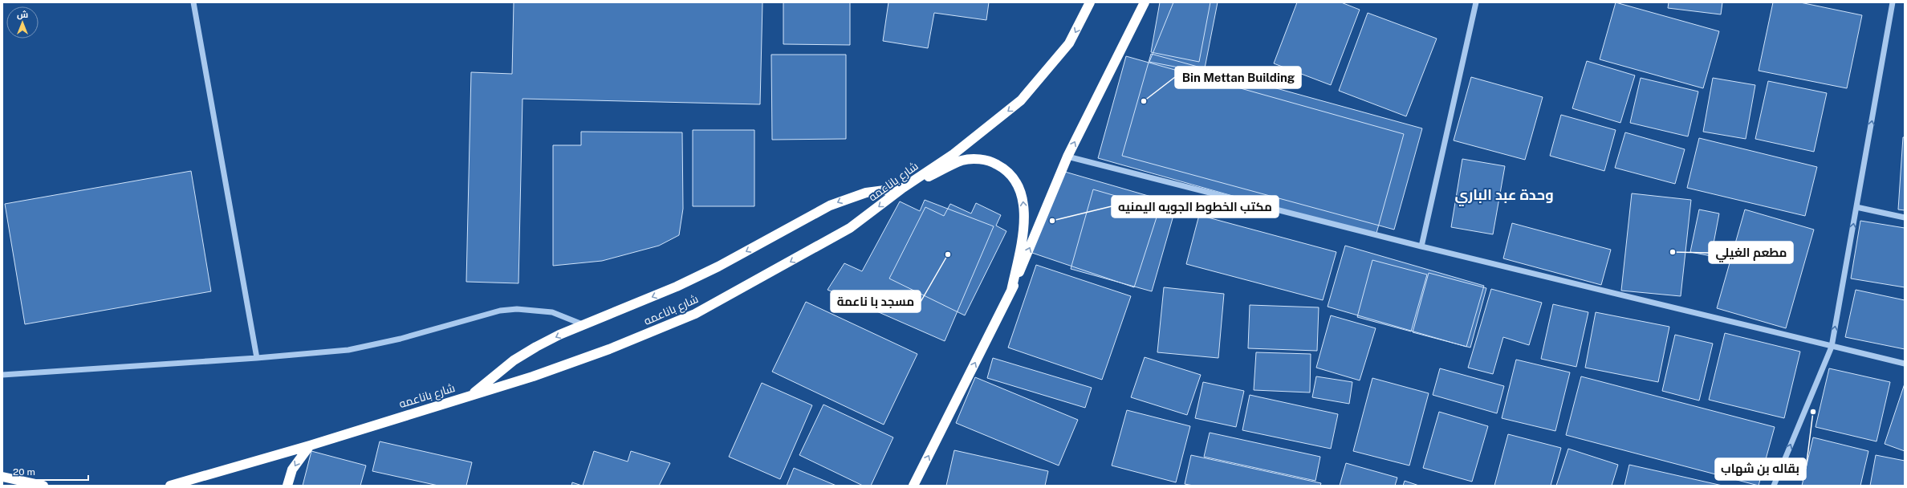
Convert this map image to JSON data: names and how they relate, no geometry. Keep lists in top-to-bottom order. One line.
{"streets":{"highway":["شارع باناعمه"]},"districts":["وحدة عبد الباري"],"places":["Bin Mettan Building","مكتب الخطوط الجويه اليمنيه","مطعم الغيلي","مسجد با ناعمة","بقاله بن شهاب"],"scale_bar":"20 m","north":"top"}
